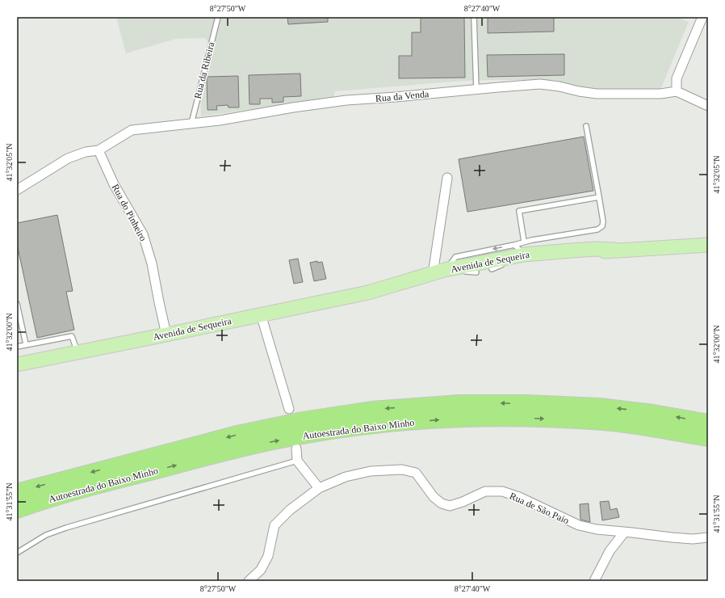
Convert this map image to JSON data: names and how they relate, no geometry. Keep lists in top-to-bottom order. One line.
{"streets":{"highway":["Autoestrada do Baixo Minho"],"main road":["Avenida de Sequeira"],"street":["Rua da Venda","Rua do Pinheiro","Rua de São Paio"],"lane":["Rua da Ribeira"]},"crossings":[["Rua da Ribeira","Rua da Venda"],["Rua da Venda","Rua do Pinheiro"],["Rua do Pinheiro","Avenida de Sequeira"]],"coordinates":["8°27'50\"W","8°27'40\"W","41°32'05\"N","41°32'00\"N","41°31'55\"N"]}
